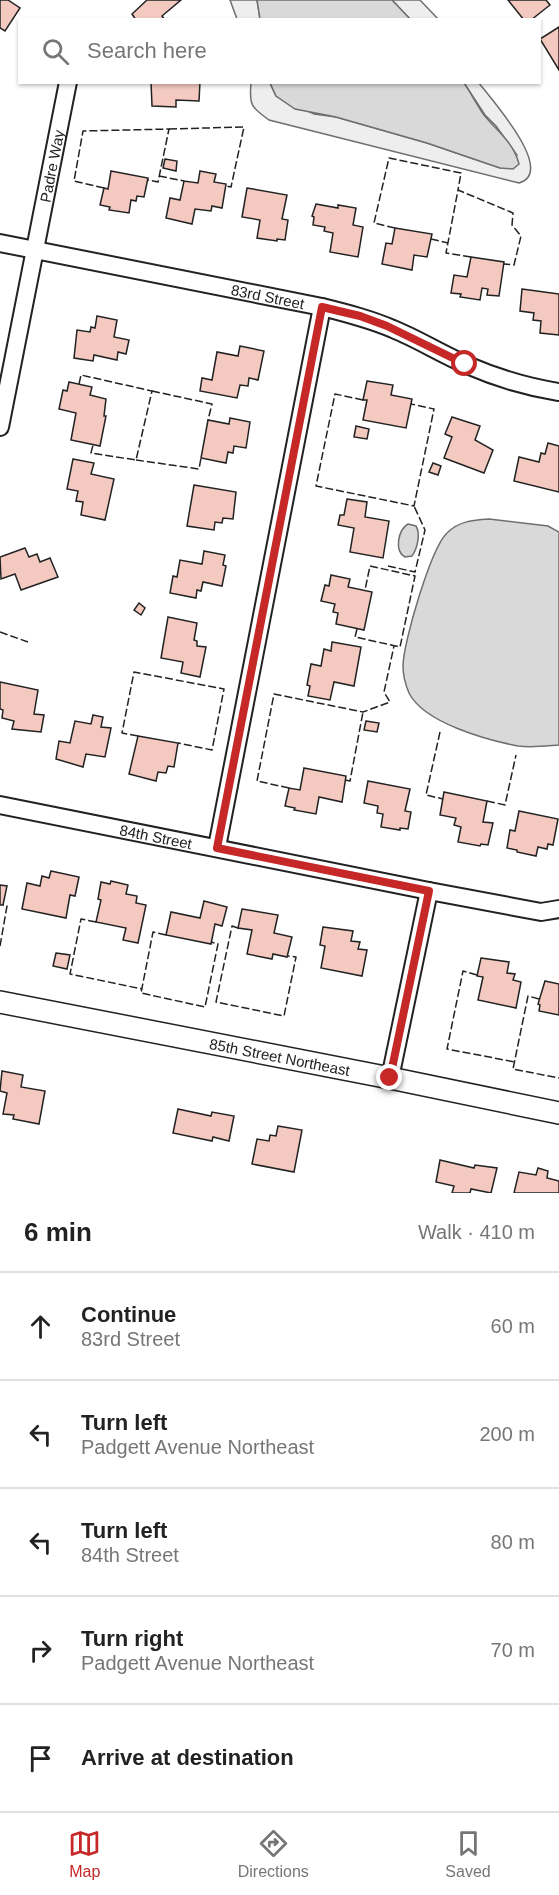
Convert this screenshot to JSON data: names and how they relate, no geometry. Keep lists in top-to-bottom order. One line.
{"streets":{"street":["Padre Way","83rd Street","84th Street","85th Street Northeast"]},"crossings":[["Padre Way","83rd Street"]],"page":{"search":"Search here","heading":["6 min","Walk · 410 m"],"list":[["Continue","83rd Street","60 m"],["Turn left","Padgett Avenue Northeast","200 m"],["Turn left","84th Street","80 m"],["Turn right","Padgett Avenue Northeast","70 m"],"Arrive at destination"],"nav":["Map","Directions","Saved"]}}
